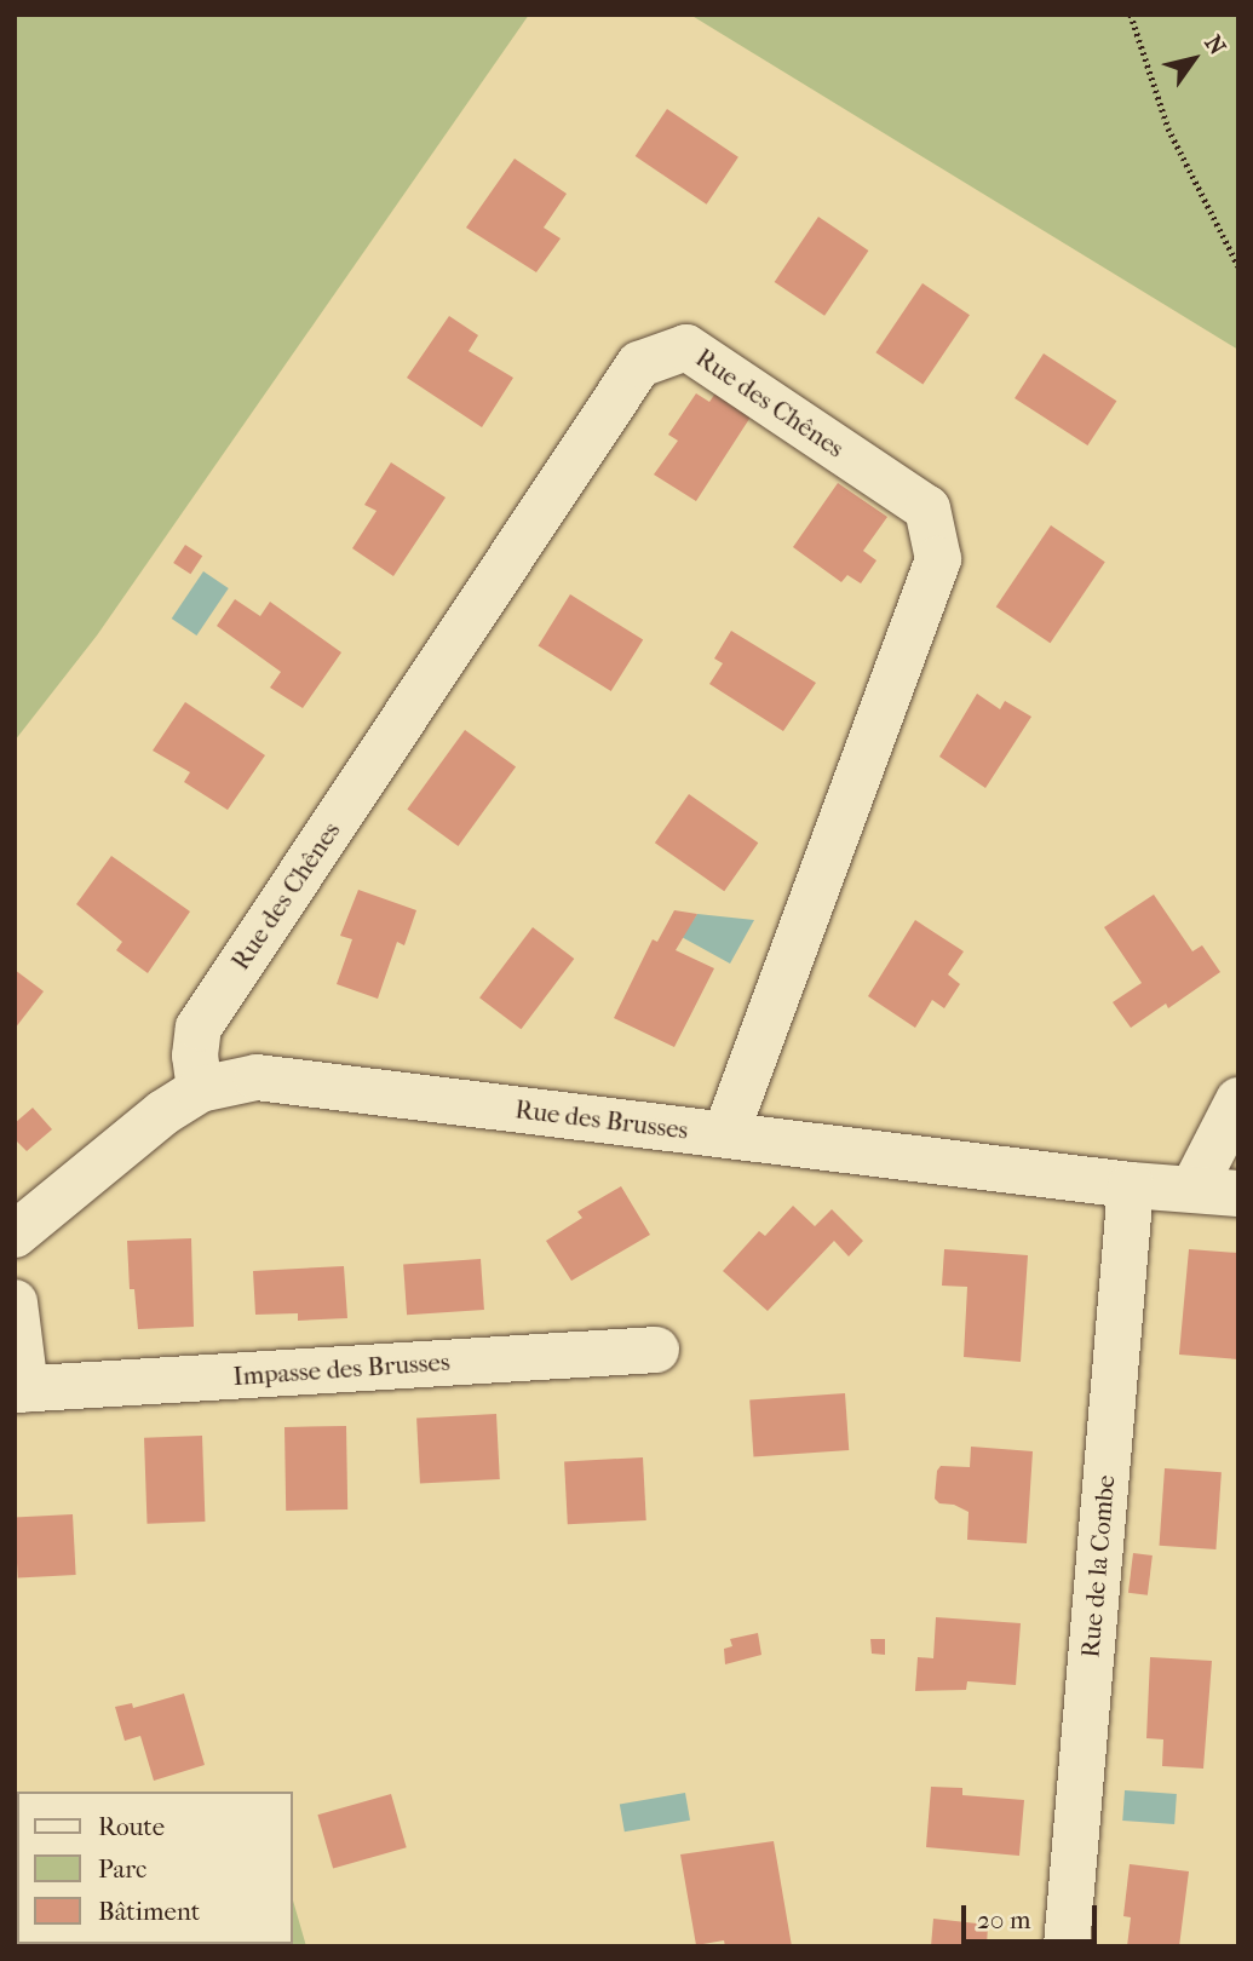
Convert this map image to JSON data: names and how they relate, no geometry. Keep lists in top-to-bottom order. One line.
{"streets":{"street":["Rue des Chênes","Rue des Brusses","Impasse des Brusses","Rue de la Combe"]},"crossings":[["Rue des Chênes","Rue des Brusses"],["Rue des Brusses","Rue de la Combe"]],"legend":["Route","Parc","Bâtiment"],"scale_bar":"20 m","north":"top right"}
